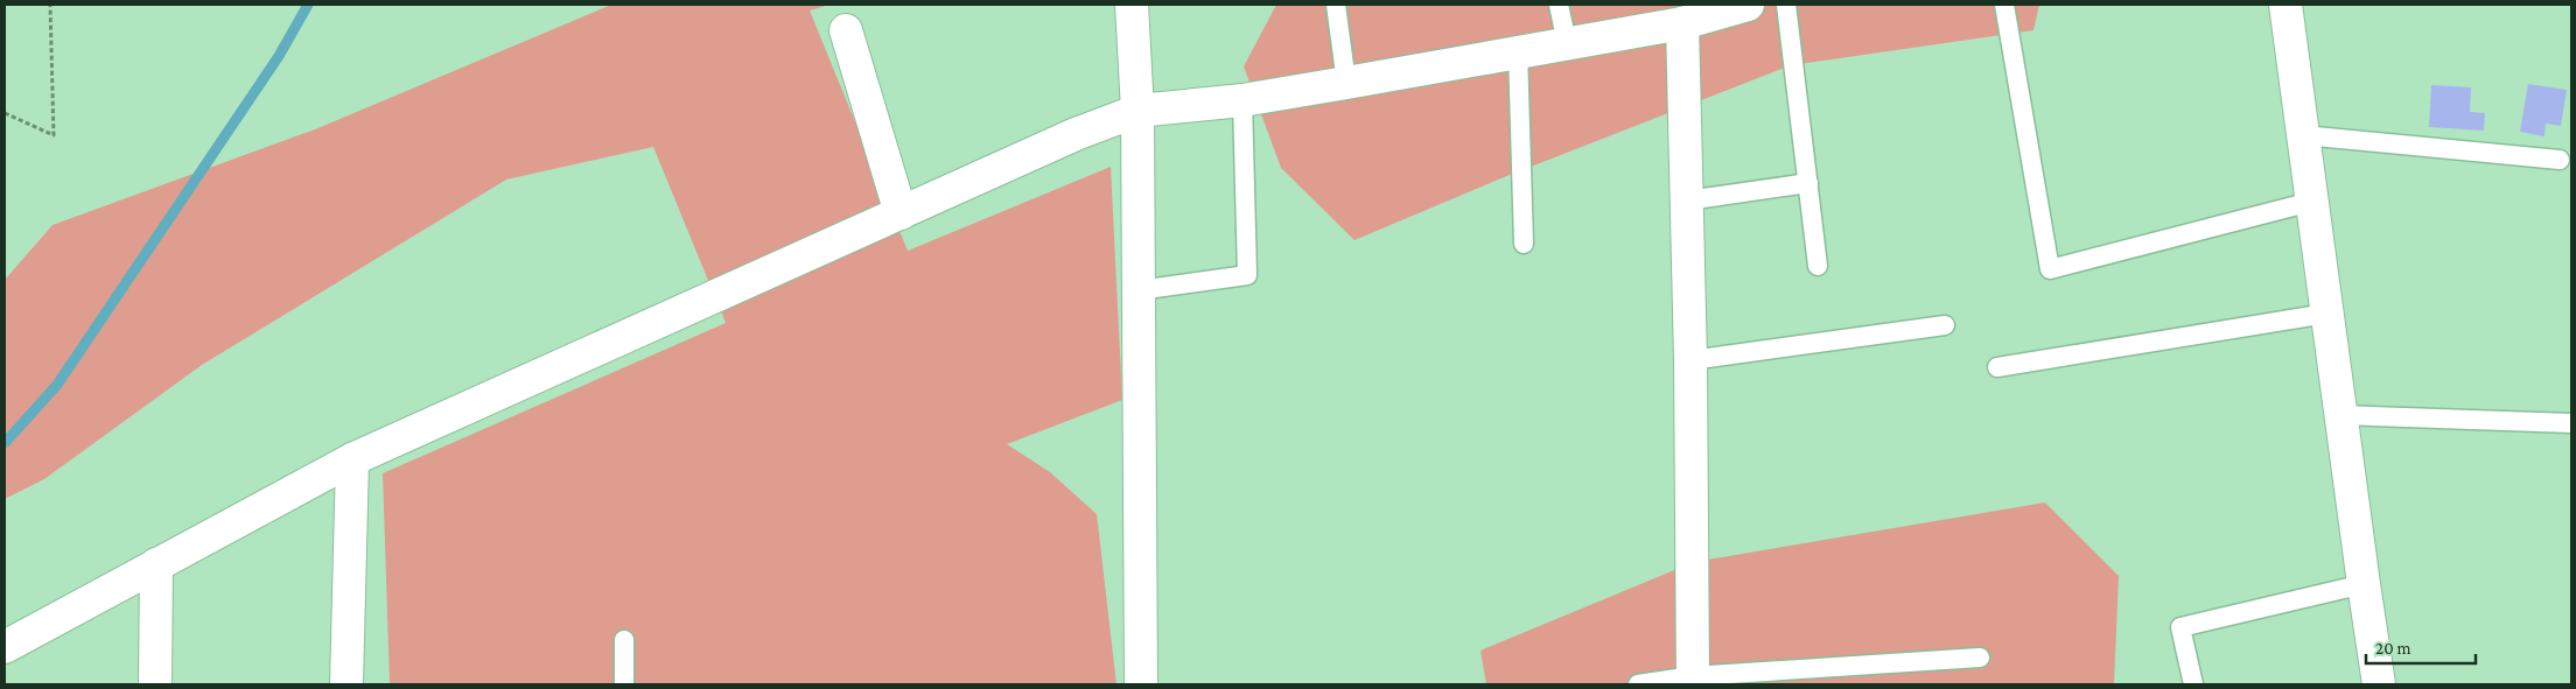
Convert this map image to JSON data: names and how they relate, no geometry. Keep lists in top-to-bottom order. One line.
{"scale_bar":"20 m"}
